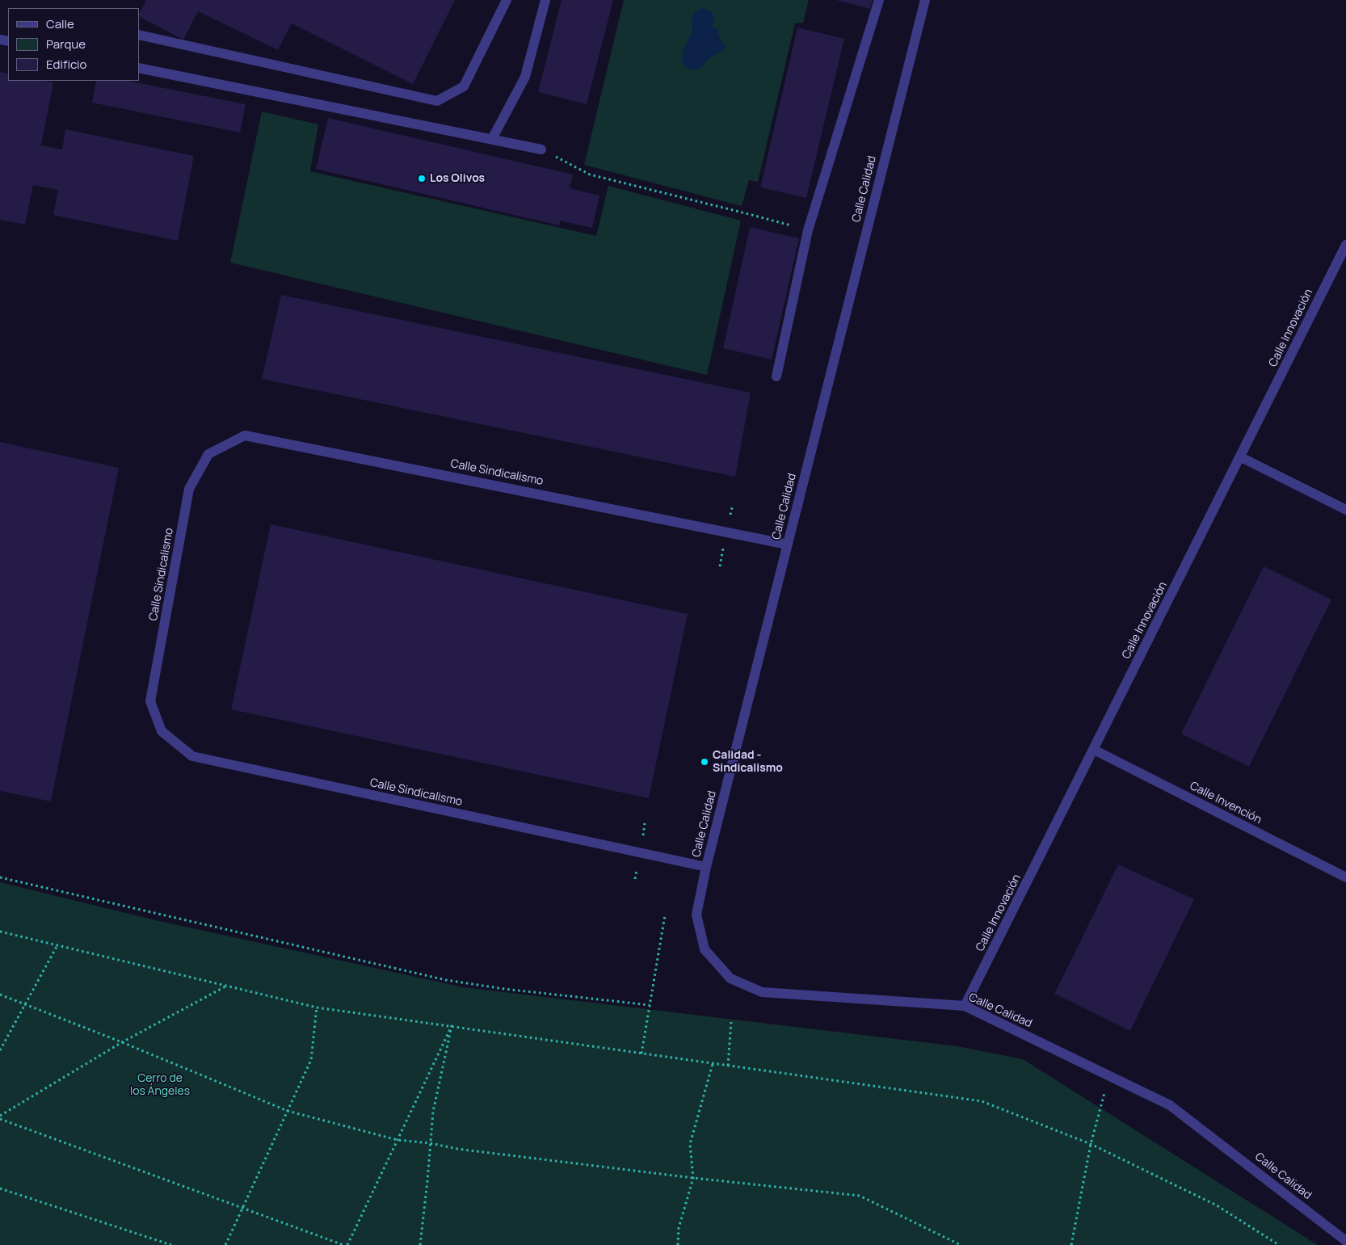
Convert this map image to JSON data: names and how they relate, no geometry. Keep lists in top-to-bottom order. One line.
{"streets":{"street":["Calle Calidad","Calle Innovación","Calle Sindicalismo","Calle Invención"]},"crossings":[["Calle Calidad","Calle Innovación"],["Calle Calidad","Calle Sindicalismo"],["Calle Innovación","Calle Invención"]],"parks":["Cerro de los Ángeles"],"places":["Los Olivos","Calidad - Sindicalismo"],"legend":["Calle","Parque","Edificio"]}
